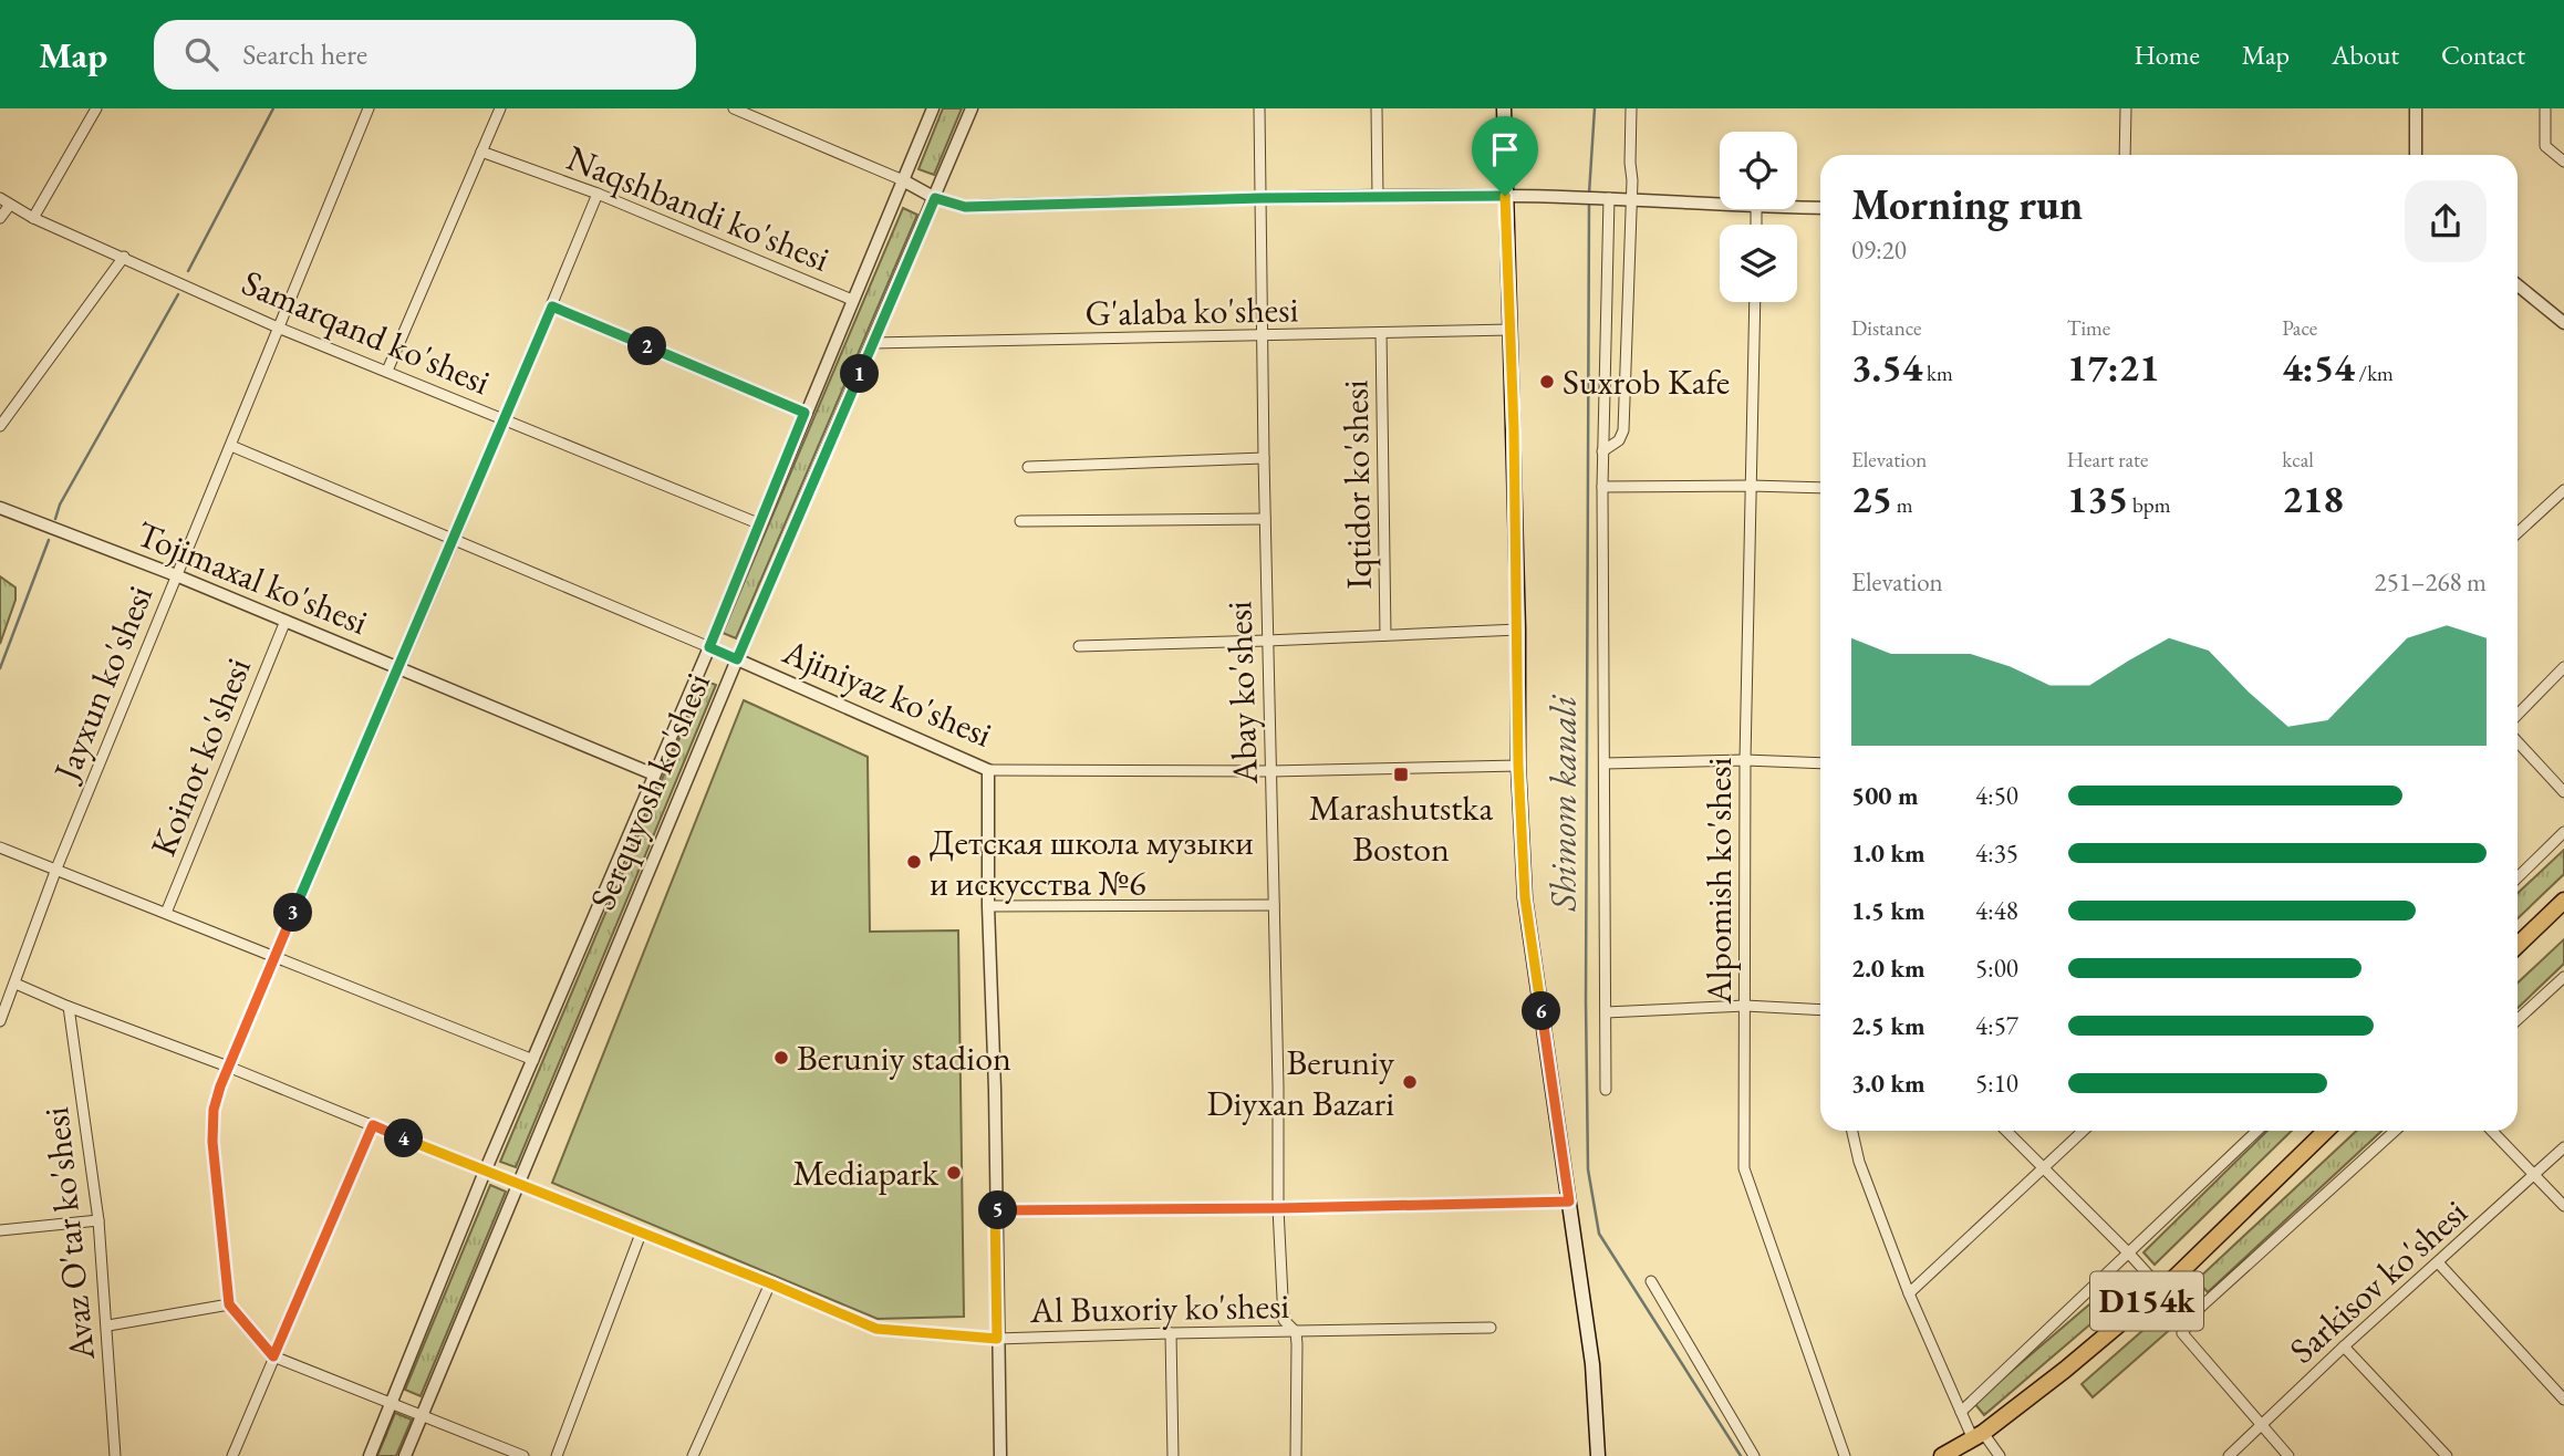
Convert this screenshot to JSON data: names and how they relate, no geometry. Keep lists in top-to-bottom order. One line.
{"streets":{"main road":["D154k"],"street":["Naqshbandi ko'shesi","G'alaba ko'shesi","Samarqand ko'shesi","Iqtidor ko'shesi","Tojimaxal ko'shesi","Jayxun ko'shesi","Ajiniyaz ko'shesi","Abay ko'shesi","Koinot ko'shesi","Serquyosh ko'shesi","Alpomish ko'shesi","Avaz O'tar ko'shesi","Sarkisov ko'shesi","Al Buxoriy ko'shesi"]},"crossings":[["Naqshbandi ko'shesi","Serquyosh ko'shesi"],["G'alaba ko'shesi","Iqtidor ko'shesi"],["G'alaba ko'shesi","Abay ko'shesi"],["G'alaba ko'shesi","Serquyosh ko'shesi"],["Samarqand ko'shesi","Jayxun ko'shesi"],["Samarqand ko'shesi","Serquyosh ko'shesi"],["Tojimaxal ko'shesi","Jayxun ko'shesi"],["Tojimaxal ko'shesi","Koinot ko'shesi"],["Tojimaxal ko'shesi","Serquyosh ko'shesi"],["Jayxun ko'shesi","Ajiniyaz ko'shesi"],["Jayxun ko'shesi","Al Buxoriy ko'shesi"],["Ajiniyaz ko'shesi","Abay ko'shesi"],["Ajiniyaz ko'shesi","Serquyosh ko'shesi"],["Abay ko'shesi","Al Buxoriy ko'shesi"],["Serquyosh ko'shesi","Al Buxoriy ko'shesi"],["Avaz O'tar ko'shesi","Al Buxoriy ko'shesi"]],"water":["Shimom kanali"],"places":{"other":["Suxrob Kafe","Детская школа музыки и искусства №6","Beruniy stadion","Beruniy Diyxan Bazari","Mediapark"],"transit":["Marashutstka Boston"]},"page":{"header":"Map","search":"Search here","nav":["Home","Map","About","Contact"],"heading":["Morning run","09:20"],"stats":[["Distance","3.54 km"],["Time","17:21"],["Pace","4:54 /km"],["Elevation","25 m"],["Heart rate","135 bpm"],["kcal","218"]],"pins":["2","1","3","6","4","5"],"chart":["Elevation","251–268 m"],"list":[{"name":"500 m","note":"4:50"},{"name":"1.0 km","note":"4:35"},{"name":"1.5 km","note":"4:48"},{"name":"2.0 km","note":"5:00"},{"name":"2.5 km","note":"4:57"},{"name":"3.0 km","note":"5:10"}]}}
